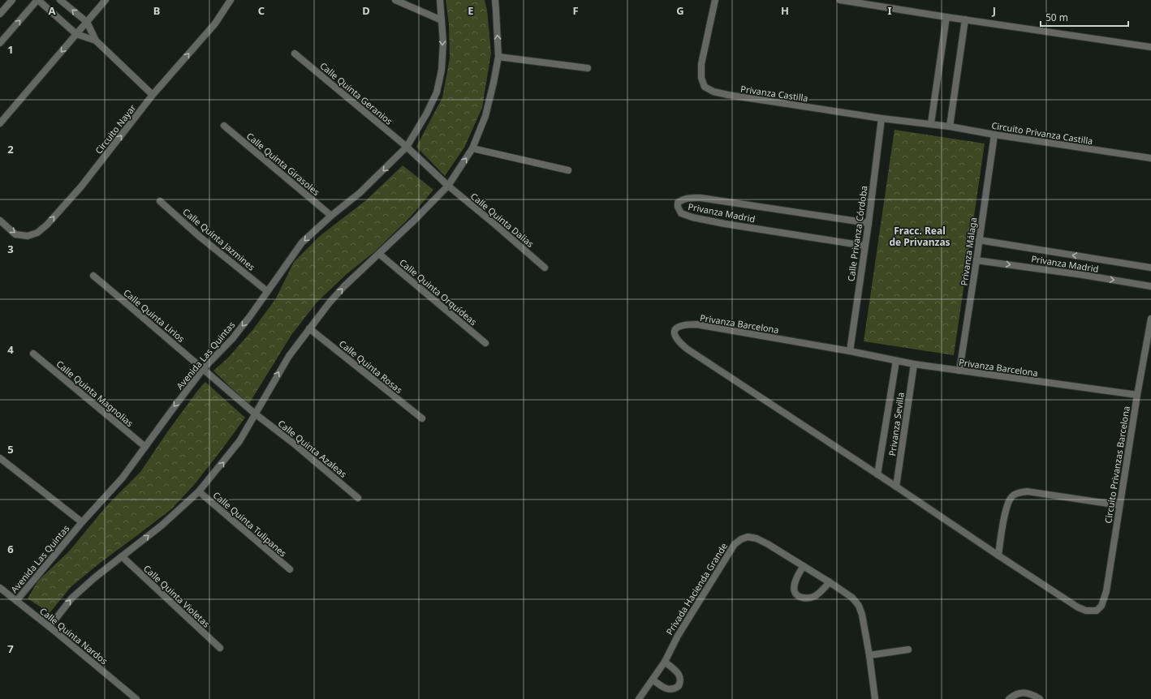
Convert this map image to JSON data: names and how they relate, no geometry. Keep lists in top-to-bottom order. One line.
{"streets":{"street":["Calle Quinta Geranios","Privanza Castilla","Circuito Nayar","Circuito Privanza Castilla","Calle Quinta Girasoles","Privanza Madrid","Calle Quinta Dalias","Calle Privanza Córdoba","Calle Quinta Jazmines","Privanza Málaga","Calle Quinta Orquídeas","Calle Quinta Lirios","Privanza Barcelona","Avenida Las Quintas","Calle Quinta Rosas","Calle Quinta Magnolias","Privanza Sevilla","Calle Quinta Azaleas","Circuito Privanzas Barcelona","Calle Quinta Tulipanes","Privada Hacienda Grande","Calle Quinta Violetas","Calle Quinta Nardos"]},"crossings":[["Calle Quinta Geranios","Calle Quinta Dalias"],["Calle Quinta Geranios","Avenida Las Quintas"],["Privanza Castilla","Circuito Privanza Castilla"],["Privanza Castilla","Calle Privanza Córdoba"],["Circuito Privanza Castilla","Privanza Málaga"],["Calle Quinta Girasoles","Avenida Las Quintas"],["Privanza Madrid","Calle Privanza Córdoba"],["Privanza Madrid","Privanza Málaga"],["Calle Privanza Córdoba","Privanza Barcelona"],["Calle Quinta Jazmines","Avenida Las Quintas"],["Privanza Málaga","Privanza Barcelona"],["Calle Quinta Lirios","Avenida Las Quintas"],["Calle Quinta Lirios","Calle Quinta Azaleas"],["Privanza Barcelona","Privanza Sevilla"],["Privanza Barcelona","Circuito Privanzas Barcelona"],["Avenida Las Quintas","Calle Quinta Magnolias"],["Avenida Las Quintas","Calle Quinta Nardos"]],"one_way":["Circuito Nayar"],"districts":["Fracc. Real de Privanzas"],"scale_bar":"50 m","grid":{"columns":["A","B","C","D","E","F","G","H","I","J"],"rows":["1","2","3","4","5","6","7"]}}
